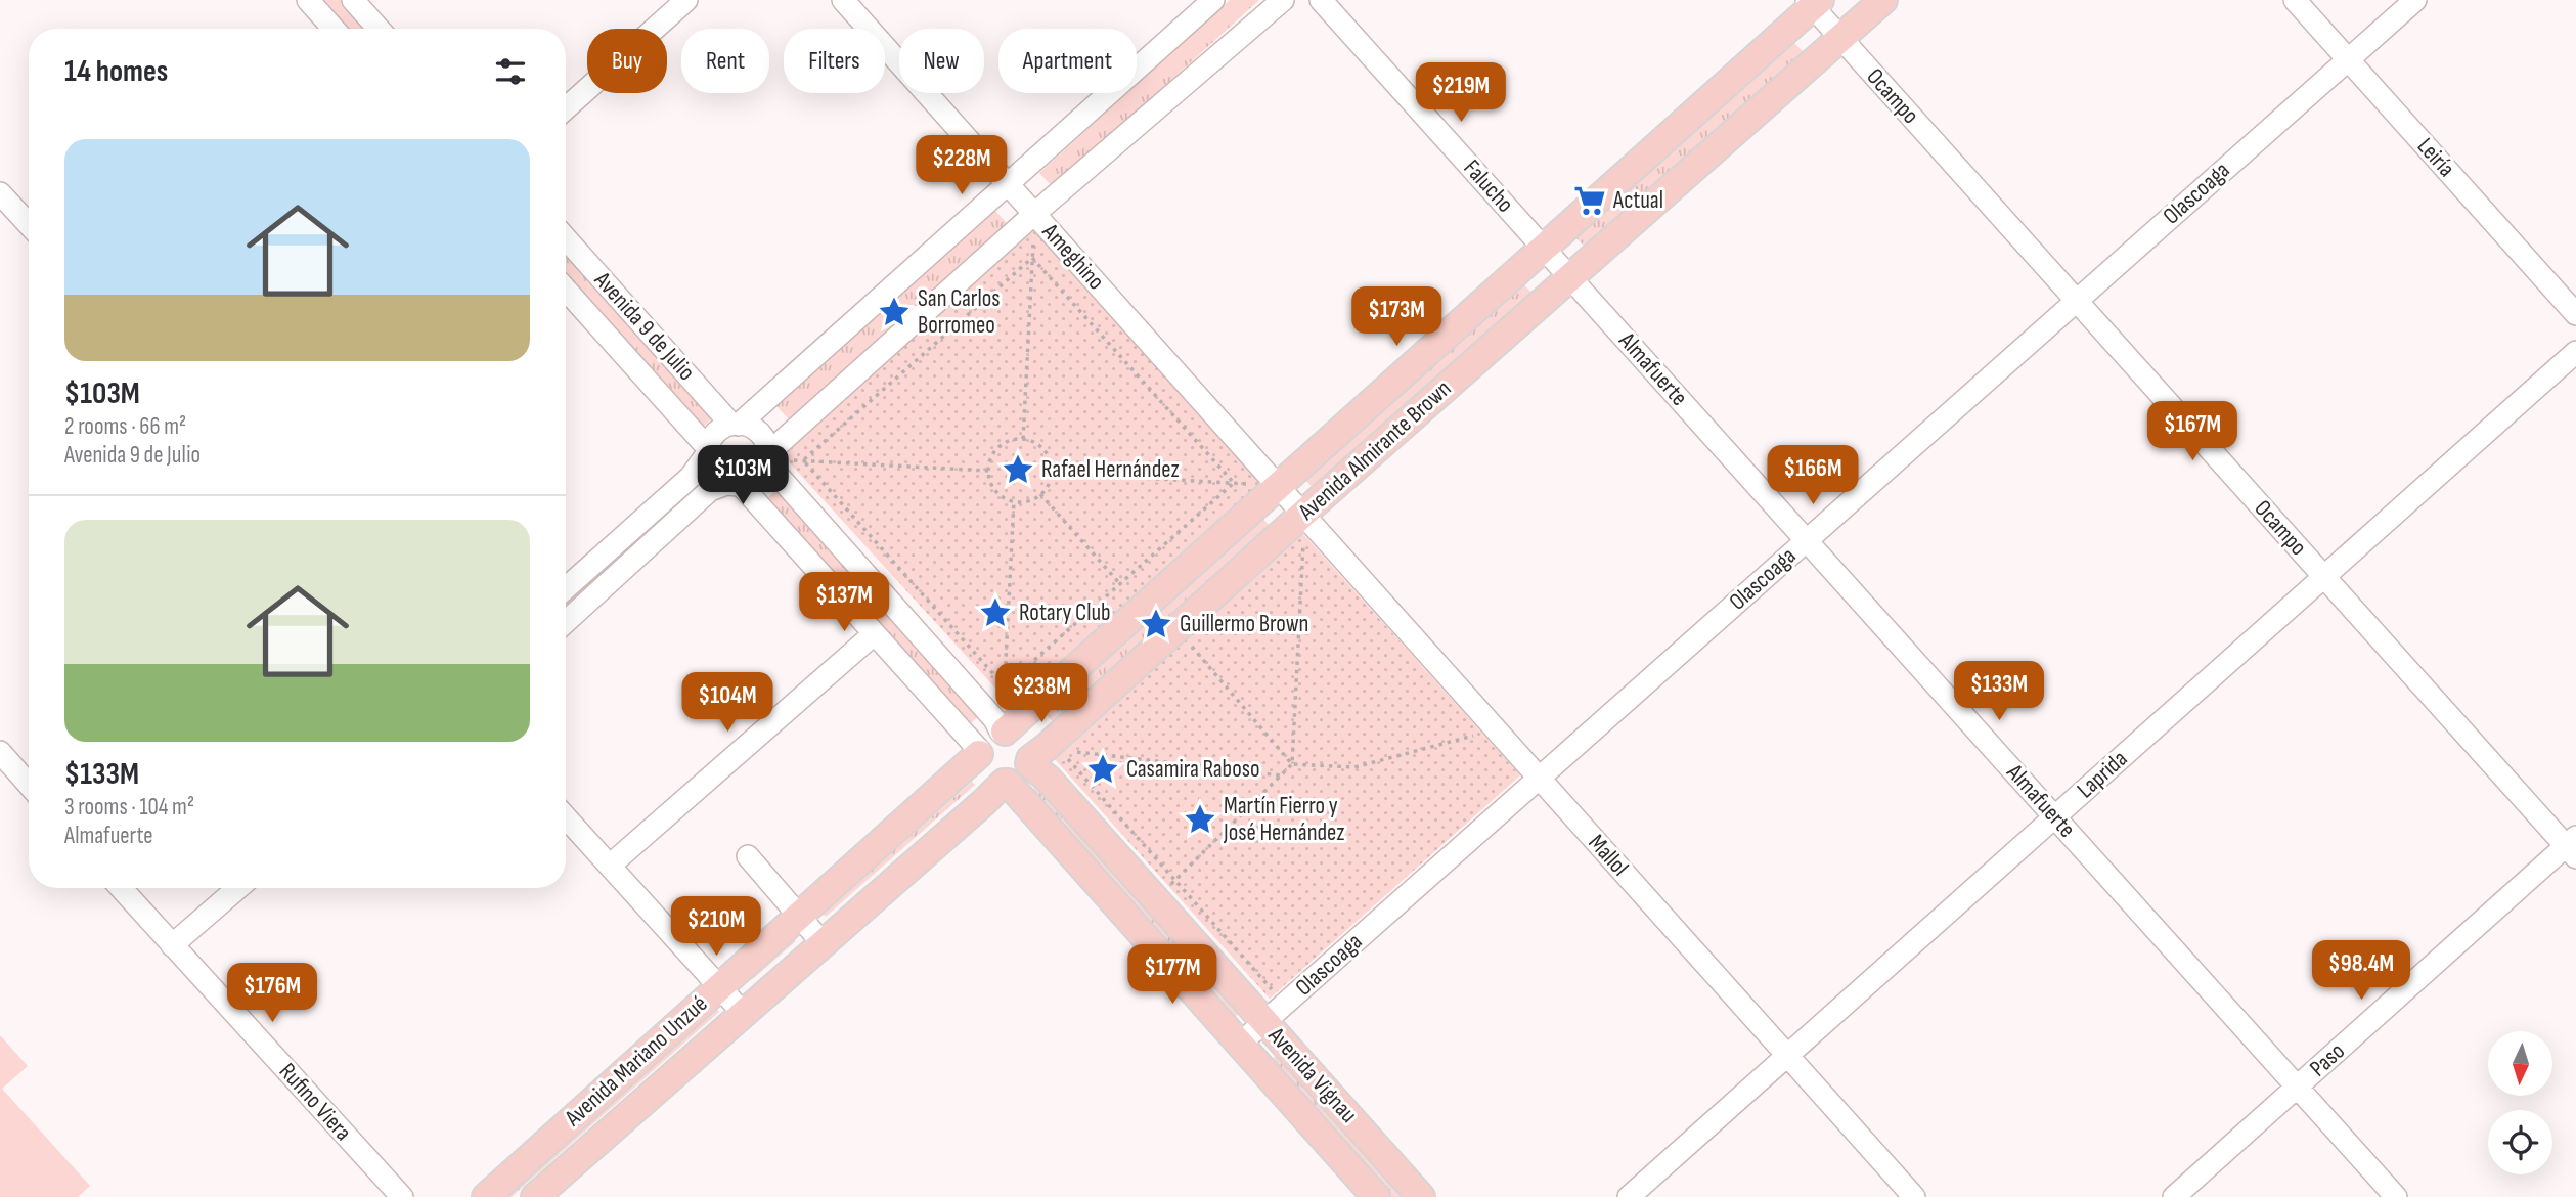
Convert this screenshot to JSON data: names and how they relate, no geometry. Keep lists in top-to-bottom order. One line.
{"streets":{"main road":["Avenida Almirante Brown","Avenida Mariano Unzué","Avenida Vignau"],"street":["Ocampo","Leiría","Falucho","Olascoaga","Ameghino","Avenida 9 de Julio","Almafuerte","Laprida","Mallol","Paso","Rufino Viera"]},"crossings":[["Ocampo","Olascoaga"],["Ocampo","Avenida Almirante Brown"],["Ocampo","Laprida"],["Ocampo","Paso"],["Leiría","Olascoaga"],["Falucho","Almafuerte"],["Falucho","Avenida Almirante Brown"],["Olascoaga","Almafuerte"],["Olascoaga","Mallol"],["Olascoaga","Avenida Vignau"],["Ameghino","Avenida Almirante Brown"],["Ameghino","Mallol"],["Almafuerte","Avenida Almirante Brown"],["Almafuerte","Laprida"],["Almafuerte","Paso"],["Avenida Almirante Brown","Mallol"],["Avenida Almirante Brown","Avenida Mariano Unzué"],["Avenida Almirante Brown","Avenida Vignau"],["Laprida","Mallol"],["Avenida Mariano Unzué","Avenida Vignau"]],"places":{"supermarket":["Actual"],"place":["San Carlos Borromeo","Rafael Hernández","Rotary Club","Guillermo Brown","Casamira Raboso","Martín Fierro y José Hernández"]},"north":"bottom","page":{"chip":["Buy","Rent","Filters","New","Apartment"],"heading":"14 homes","price":["$219M","$228M","$173M","$167M","$103M","$166M","$137M","$133M","$238M","$104M","$210M","$98.4M","$177M","$176M"],"list":[{"name":"$103M","note":"2 rooms · 66 m² · Avenida 9 de Julio"},{"name":"$133M","note":"3 rooms · 104 m² · Almafuerte"}]}}
